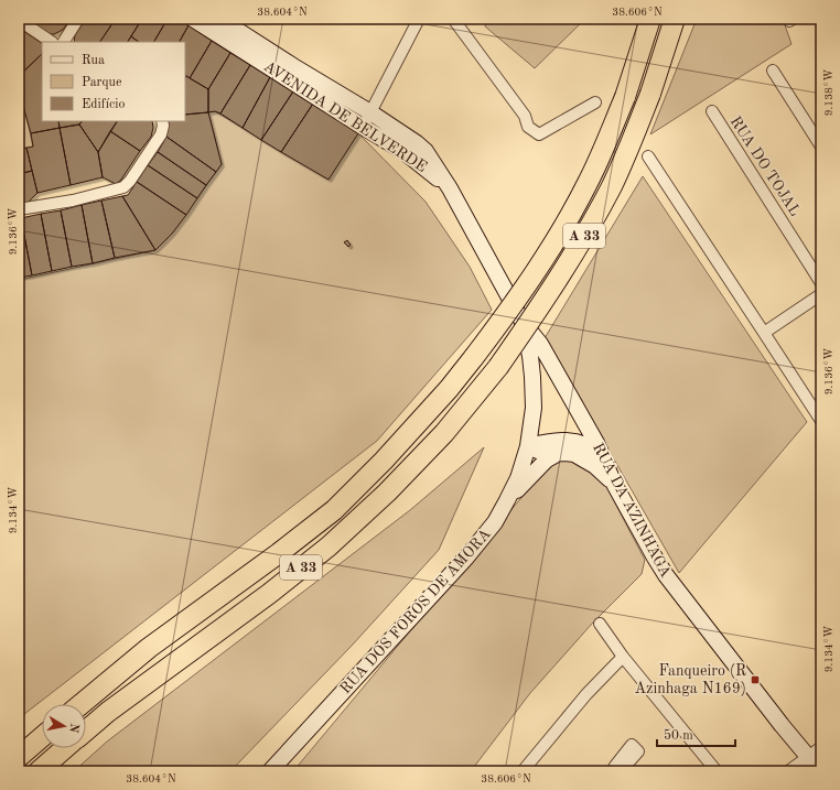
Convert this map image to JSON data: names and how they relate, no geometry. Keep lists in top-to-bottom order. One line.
{"streets":{"highway":["A 33"],"main road":["AVENIDA DE BELVERDE","RUA DA AZINHAGA","RUA DOS FOROS DE AMORA"],"street":["RUA DO TOJAL"]},"crossings":[["AVENIDA DE BELVERDE","RUA DOS FOROS DE AMORA"],["RUA DA AZINHAGA","RUA DOS FOROS DE AMORA"]],"places":{"transit":["Fanqueiro (R Azinhaga N169)"]},"legend":["Rua","Parque","Edifício"],"scale_bar":"50 m","north":"right","coordinates":["38.604°N","38.606°N","9.138°W","9.136°W","9.134°W"]}
